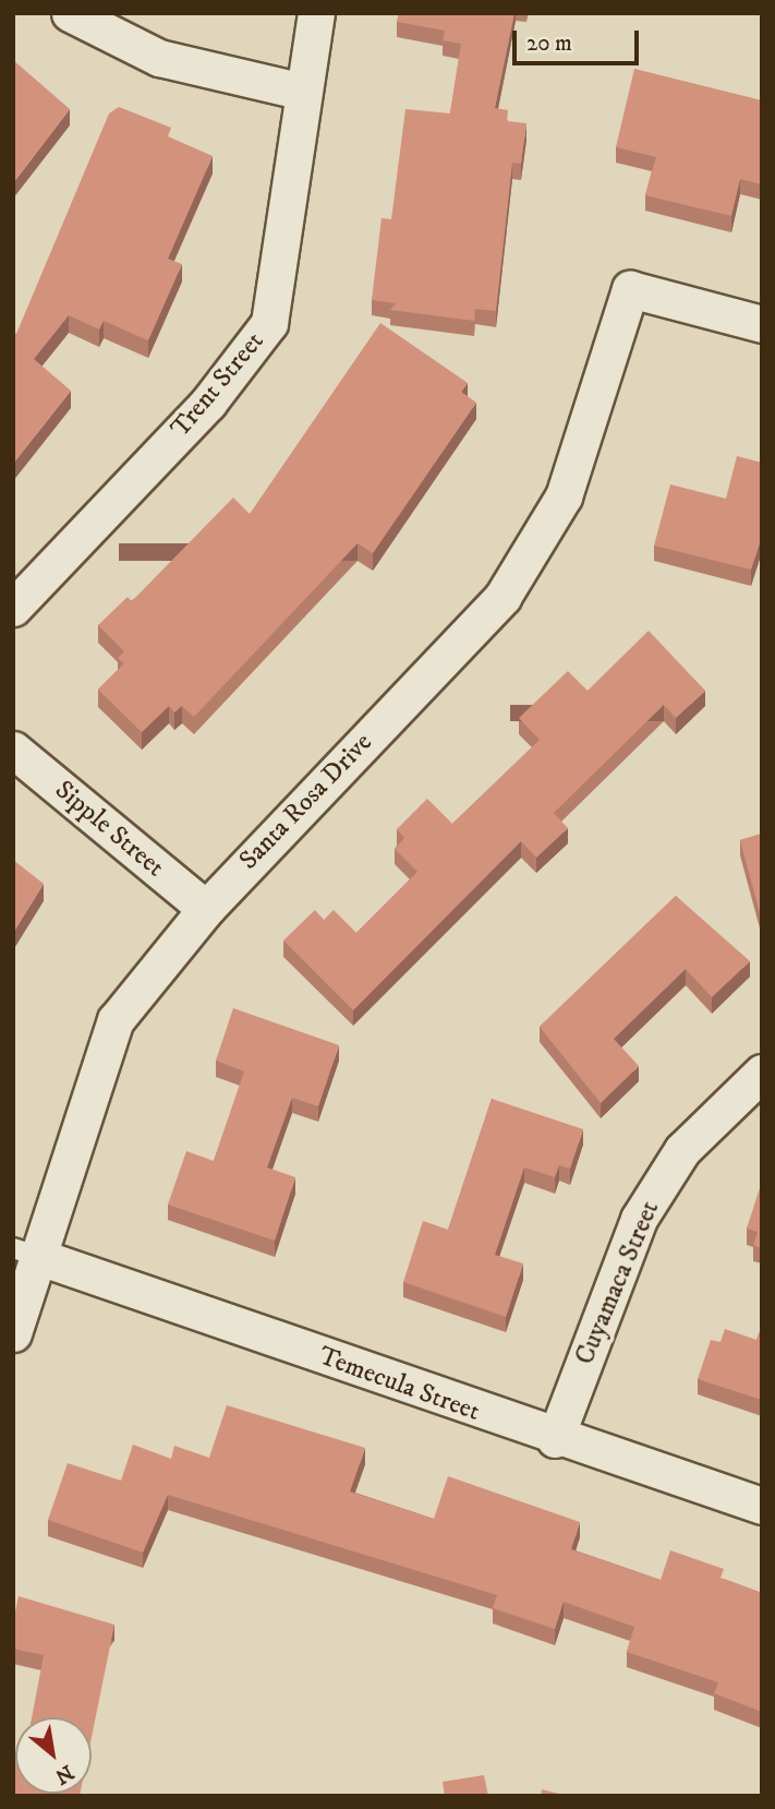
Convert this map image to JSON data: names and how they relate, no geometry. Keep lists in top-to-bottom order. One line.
{"streets":{"street":["Trent Street","Santa Rosa Drive","Sipple Street","Cuyamaca Street","Temecula Street"]},"crossings":[["Santa Rosa Drive","Sipple Street"],["Santa Rosa Drive","Temecula Street"],["Cuyamaca Street","Temecula Street"]],"scale_bar":"20 m","north":"bottom right"}
